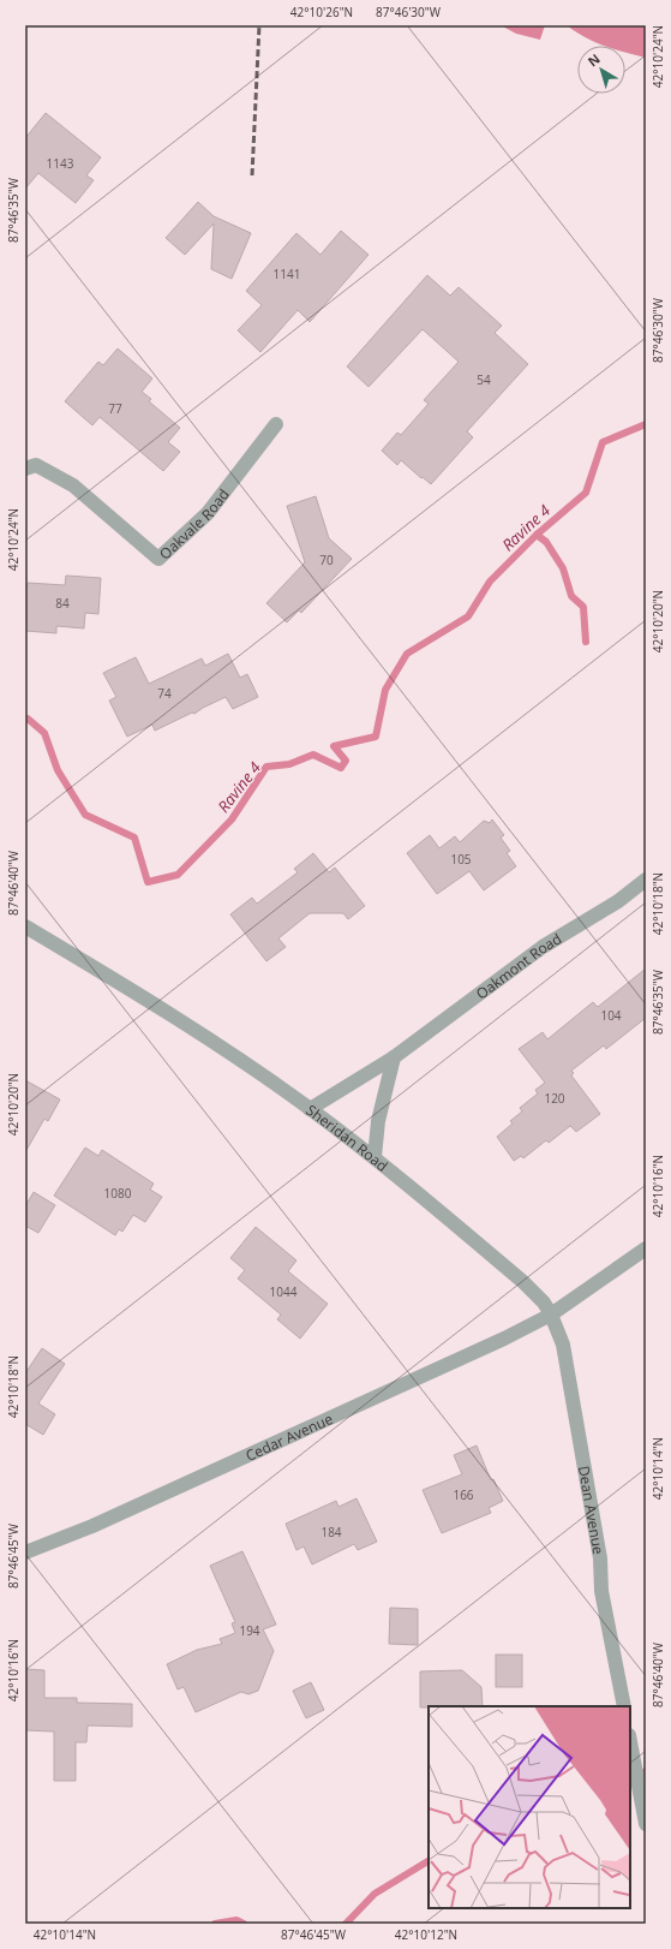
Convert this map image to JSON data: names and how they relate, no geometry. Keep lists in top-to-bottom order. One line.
{"streets":{"street":["Oakvale Road","Oakmont Road","Sheridan Road","Cedar Avenue","Dean Avenue"]},"crossings":[["Oakmont Road","Sheridan Road"],["Sheridan Road","Cedar Avenue"],["Sheridan Road","Dean Avenue"],["Cedar Avenue","Dean Avenue"]],"water":["Ravine 4"],"house_numbers":["1143","1141","54","77","70","84","74","105","104","120","1080","1044","166","184","194"],"north":"top left","coordinates":["42°10'26\"N","87°46'30\"W","42°10'24\"N","87°46'35\"W","42°10'20\"N","87°46'40\"W","42°10'18\"N","42°10'16\"N","42°10'14\"N","87°46'45\"W","42°10'12\"N"]}
